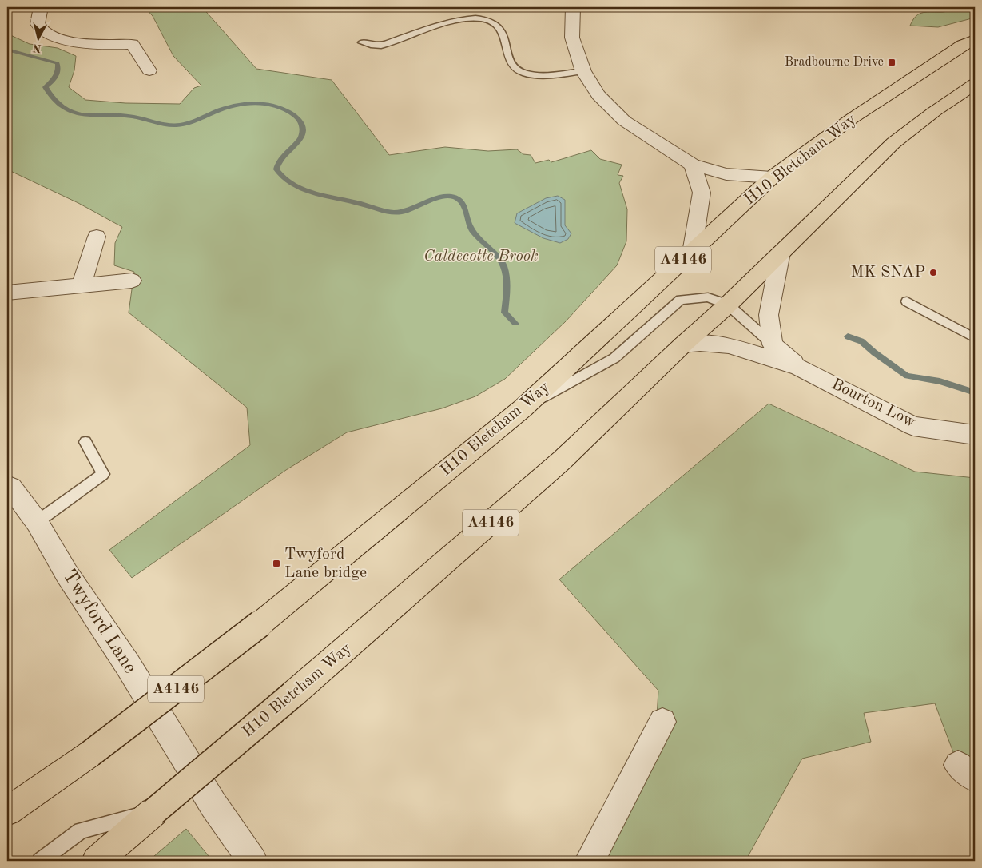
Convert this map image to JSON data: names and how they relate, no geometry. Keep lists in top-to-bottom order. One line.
{"streets":{"highway":["H10 Bletcham Way","A4146"],"street":["Bourton Low","Twyford Lane"]},"crossings":[["H10 Bletcham Way","Bourton Low"]],"parks":["Caldecotte Brook"],"places":{"transit":["Bradbourne Drive","Twyford Lane bridge"],"other":["MK SNAP"]},"north":"bottom"}
